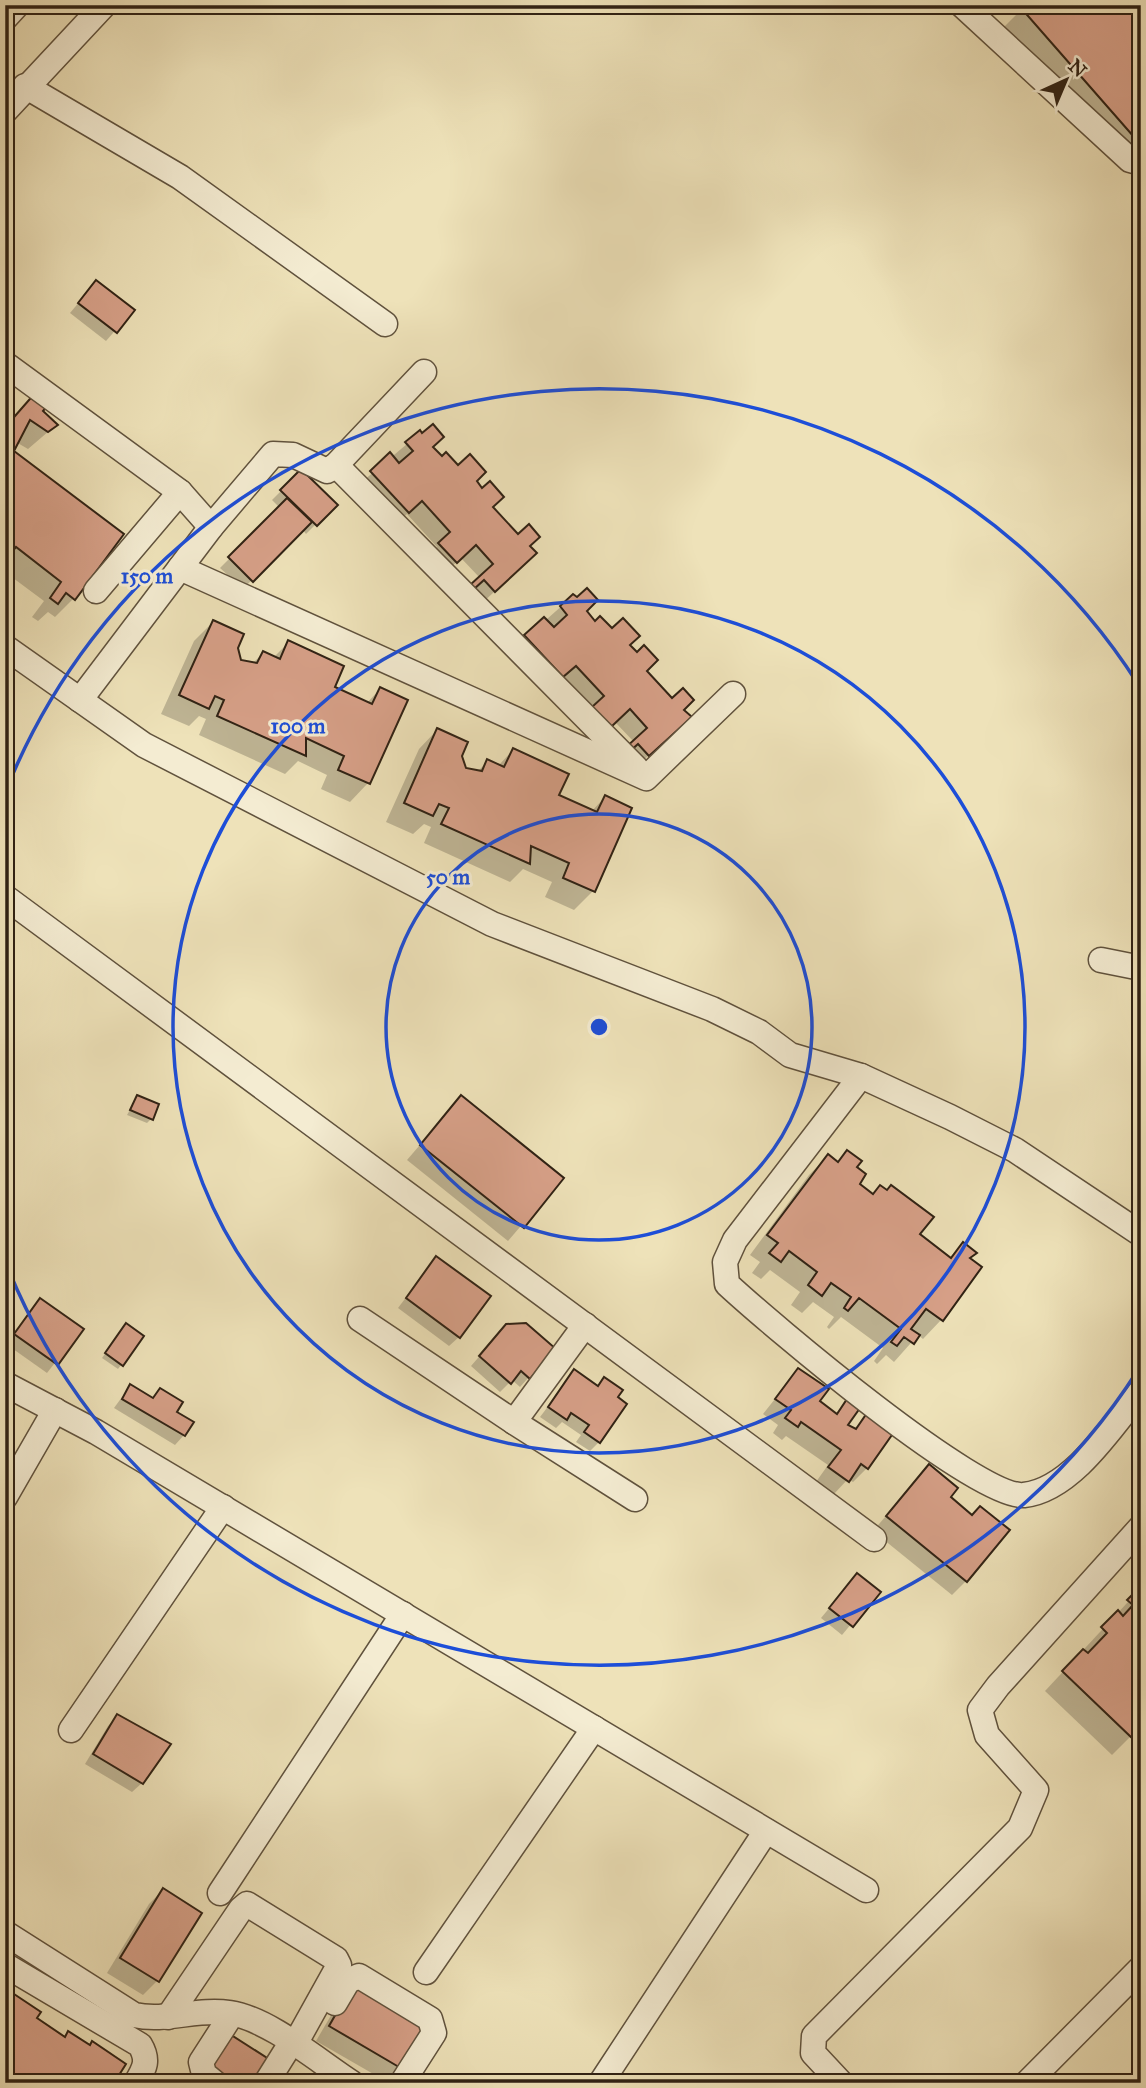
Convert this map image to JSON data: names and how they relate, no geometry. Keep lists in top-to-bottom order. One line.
{"north":"top right","rings":["150 m","100 m","50 m"]}
